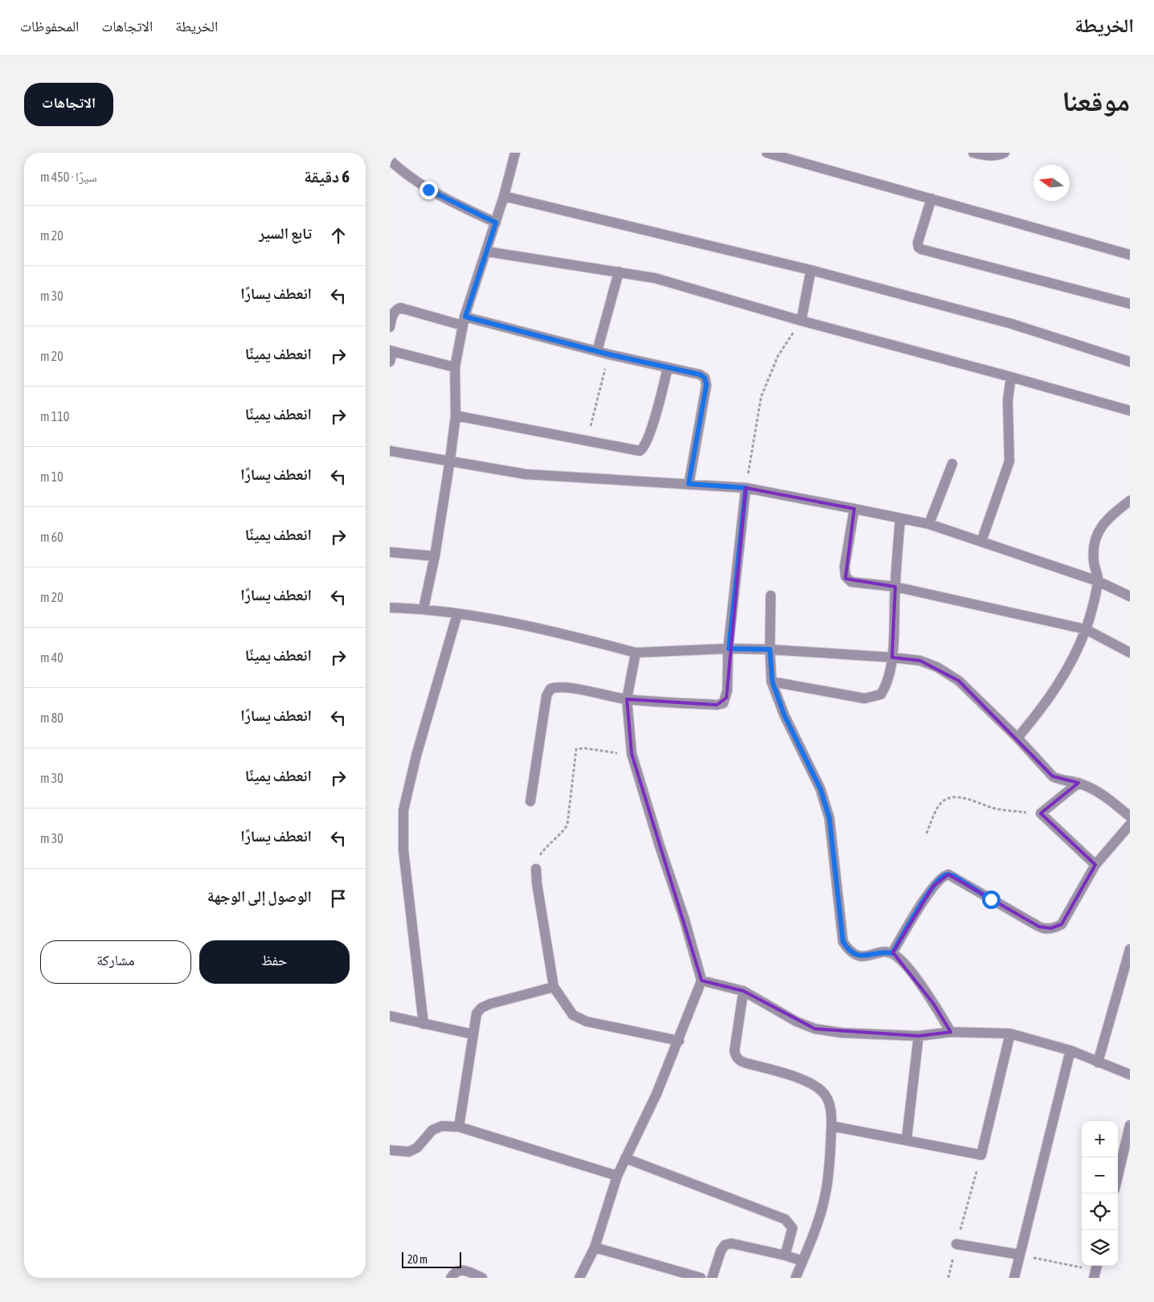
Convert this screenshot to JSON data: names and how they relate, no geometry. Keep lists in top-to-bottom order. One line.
{"scale_bar":"20 m","north":"left","page":{"header":"الخريطة","nav":["الخريطة","الاتجاهات","المحفوظات"],"title":"موقعنا","buttons":["الاتجاهات",["حفظ","مشاركة"]],"heading":["6 دقيقة","سيرًا · 450 m"],"list":[["تابع السير","20 m"],["انعطف يسارًا","30 m"],["انعطف يمينًا","20 m"],["انعطف يمينًا","110 m"],["انعطف يسارًا","10 m"],["انعطف يمينًا","60 m"],["انعطف يسارًا","20 m"],["انعطف يمينًا","40 m"],["انعطف يسارًا","80 m"],["انعطف يمينًا","30 m"],["انعطف يسارًا","30 m"],"الوصول إلى الوجهة"],"map_buttons":["+","−"],"scale":"20 m"}}
